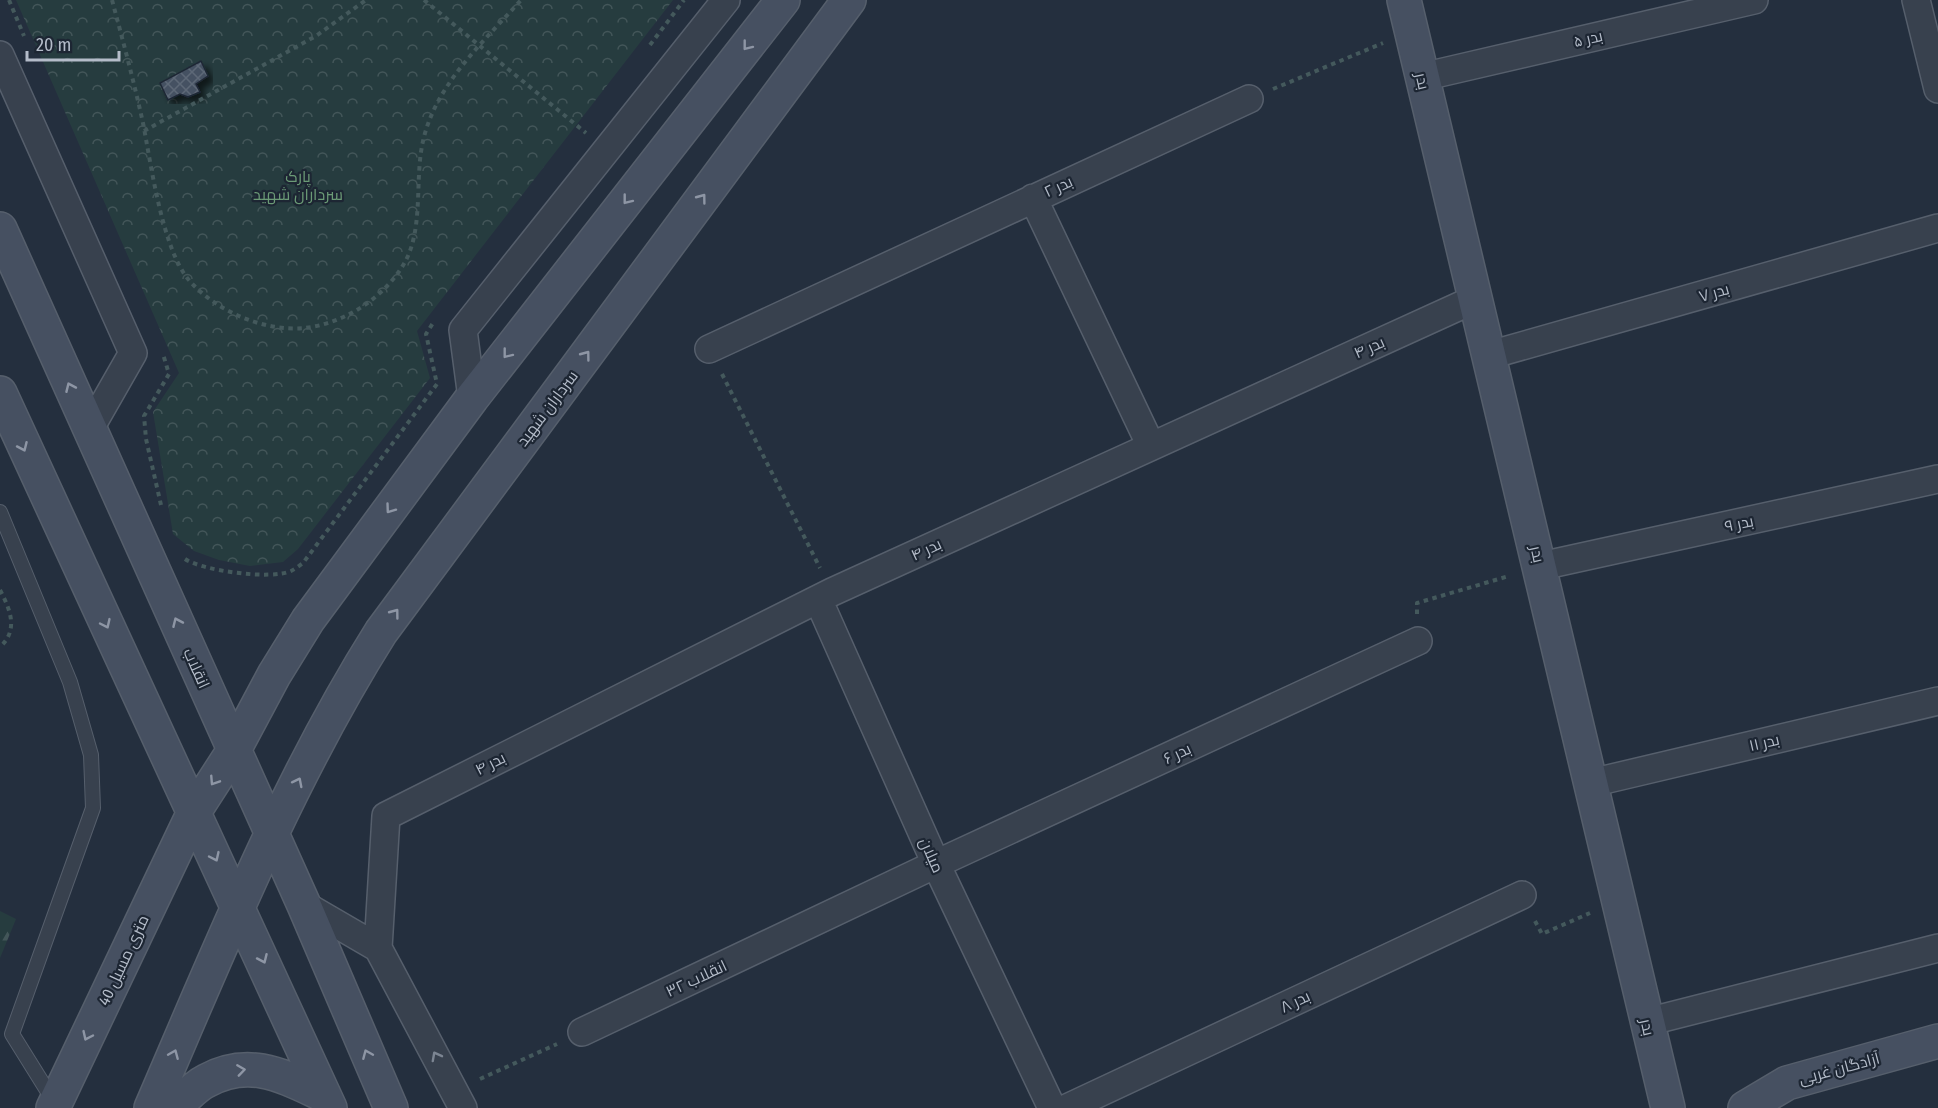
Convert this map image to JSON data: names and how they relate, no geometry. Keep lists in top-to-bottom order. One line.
{"streets":{"street":["بدر ۵","بدر","بدر ۲","بدر ۷","بدر ۴","سرداران شهید","بدر ۹","انقلاب","بدر ۱۱","بدر ۶","میلان","40 متری مسیل","انقلاب ۳۲","بدر ۸","آزادگان غربی"]},"crossings":[["بدر ۵","بدر"],["بدر","بدر ۷"],["بدر","بدر ۴"],["بدر","بدر ۹"],["بدر","بدر ۱۱"],["بدر ۴","میلان"],["سرداران شهید","انقلاب"],["انقلاب","40 متری مسیل"],["بدر ۶","میلان"],["بدر ۶","انقلاب ۳۲"],["میلان","انقلاب ۳۲"]],"parks":["پارک سرداران شهید"],"scale_bar":"20 m"}
